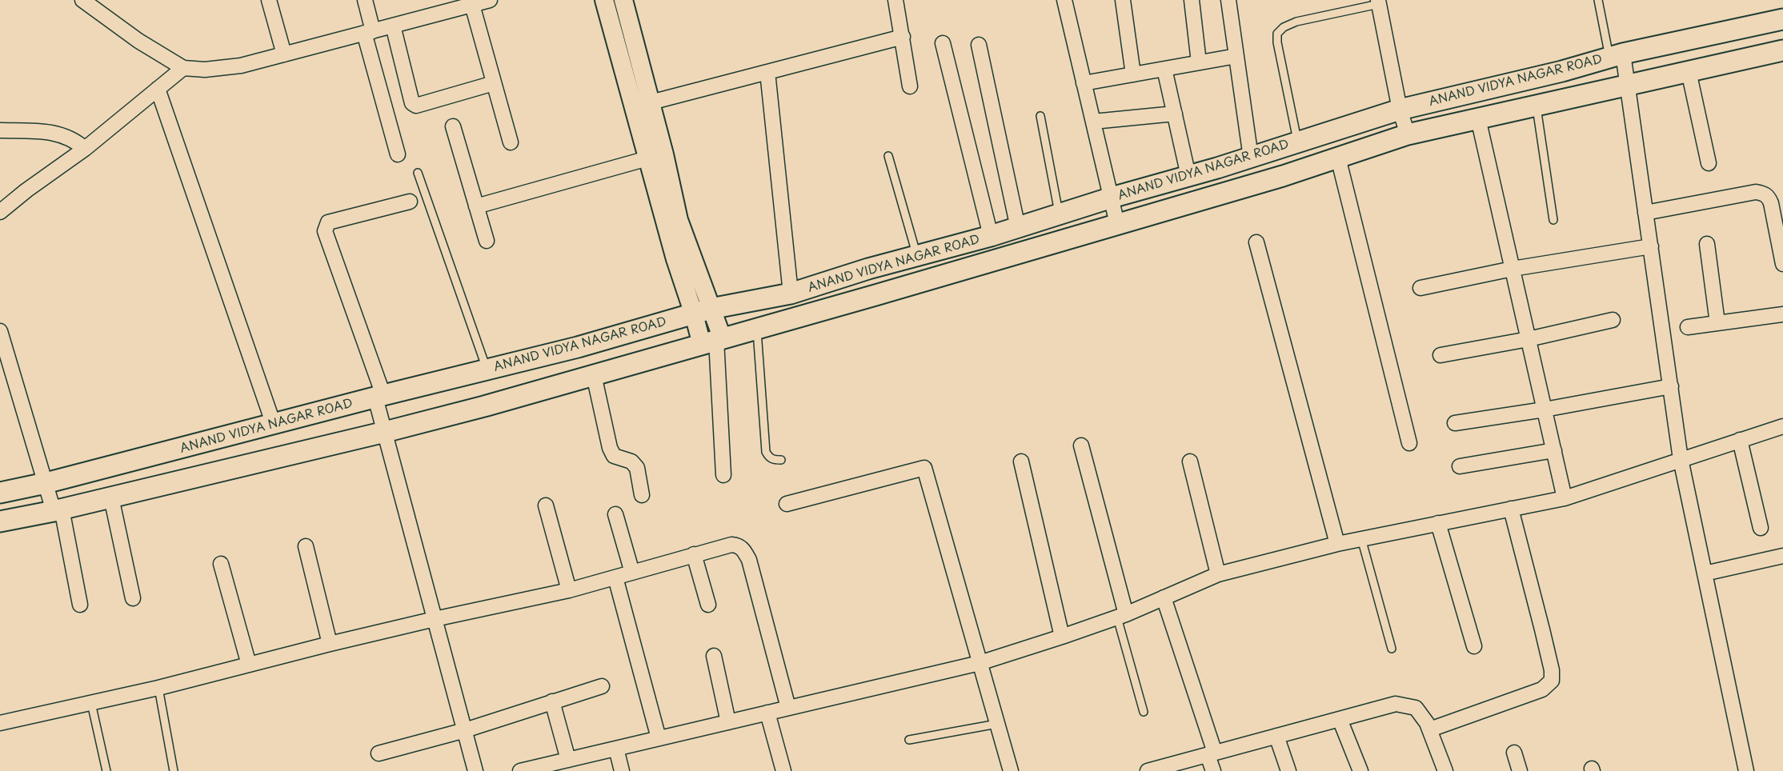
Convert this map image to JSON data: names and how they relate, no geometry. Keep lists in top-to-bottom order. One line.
{"streets":{"main road":["ANAND VIDYA NAGAR ROAD"]}}
